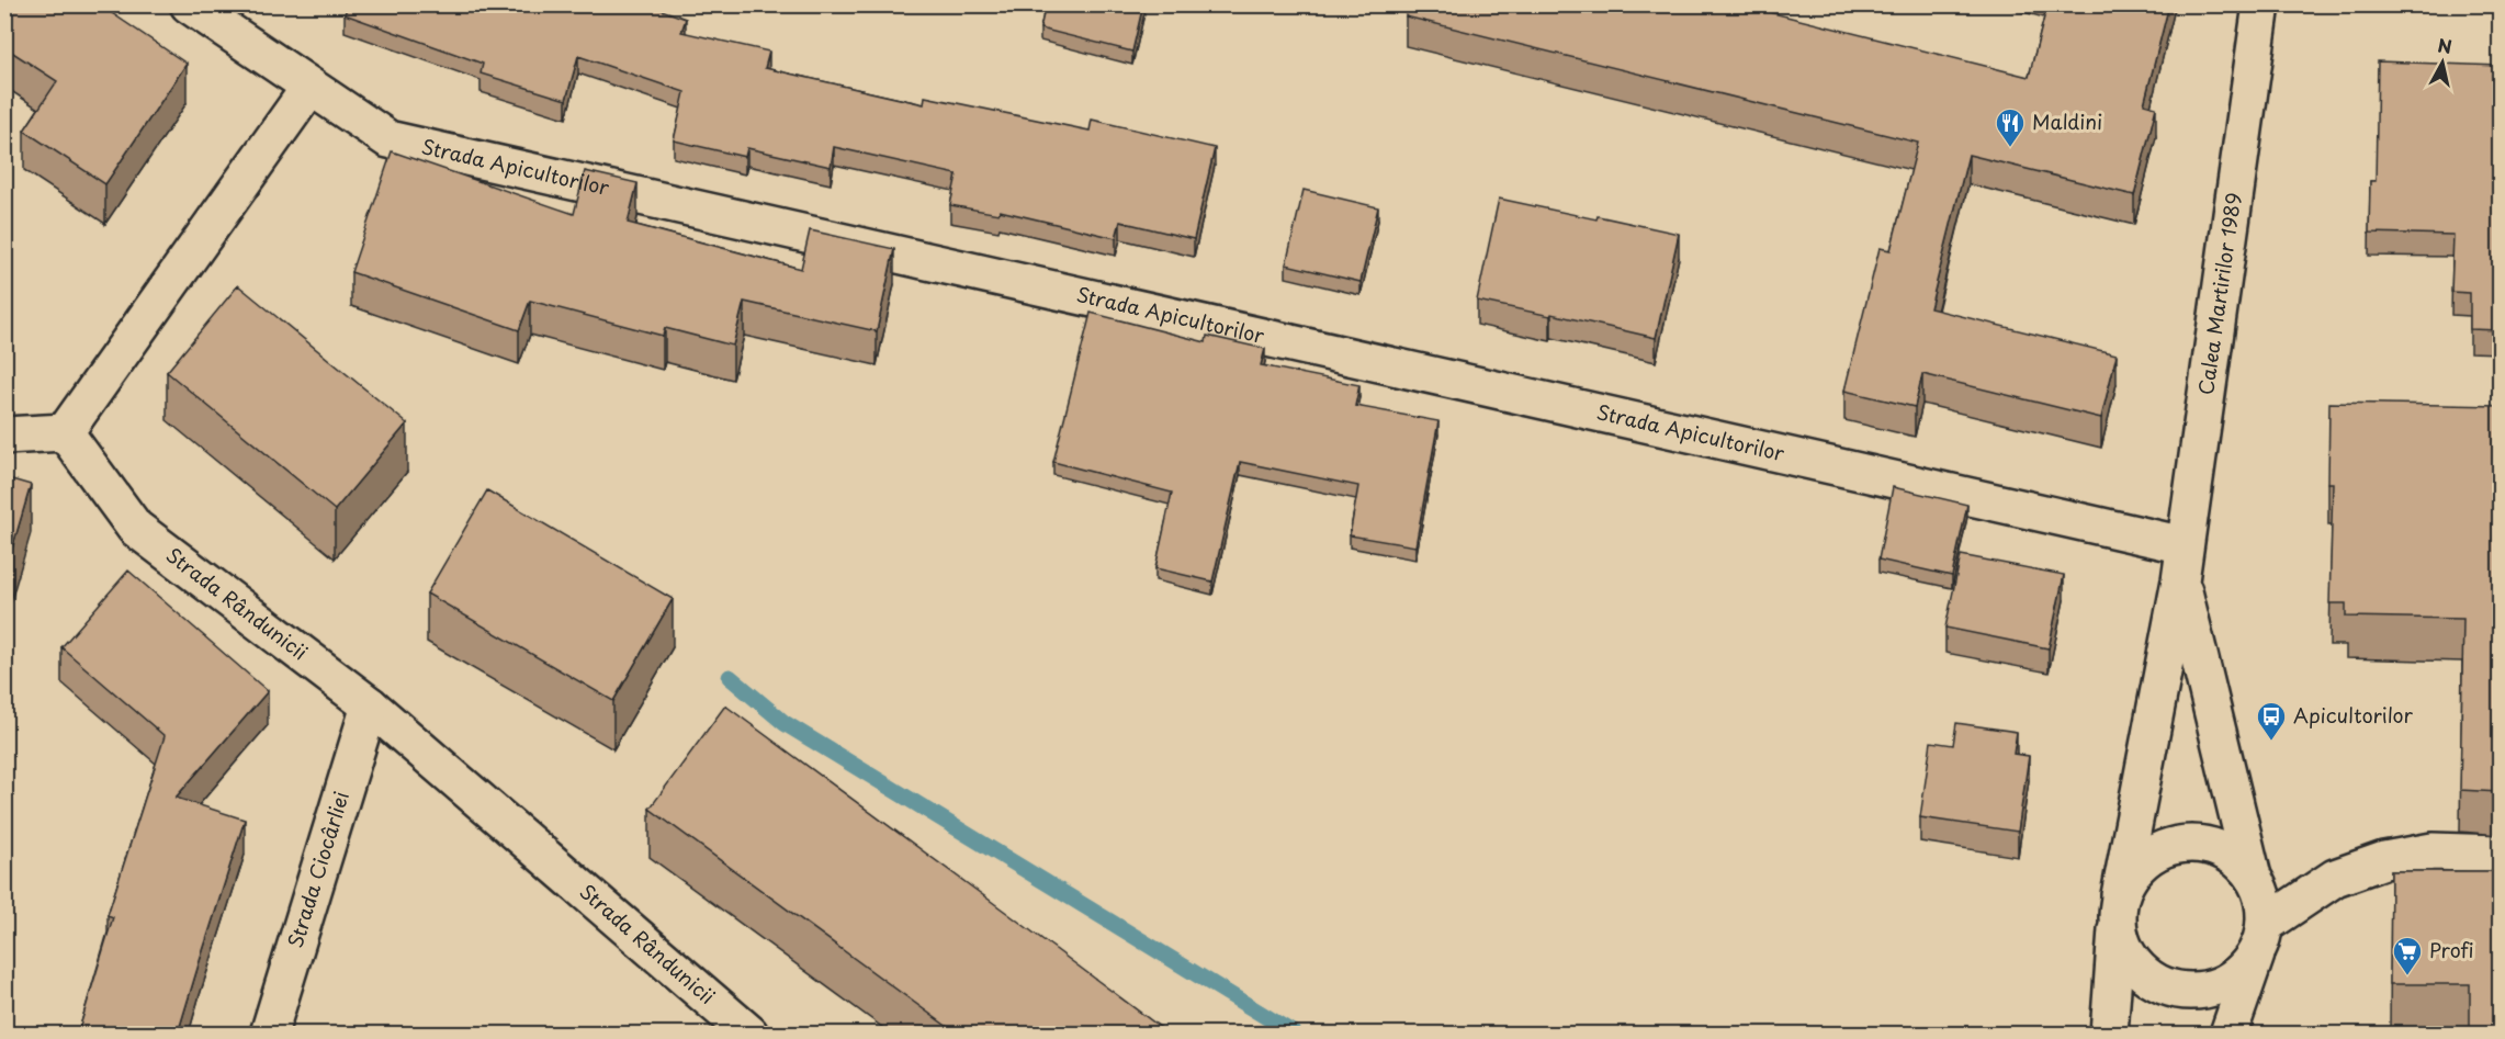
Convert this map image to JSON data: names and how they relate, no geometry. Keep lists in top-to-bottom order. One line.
{"streets":{"street":["Strada Apicultorilor","Calea Martirilor 1989","Strada Rândunicii","Strada Ciocârliei"]},"crossings":[["Strada Apicultorilor","Calea Martirilor 1989"],["Strada Rândunicii","Strada Ciocârliei"]],"places":{"restaurant":["Maldini"],"bus stop":["Apicultorilor"],"supermarket":["Profi"]},"north":"top"}
